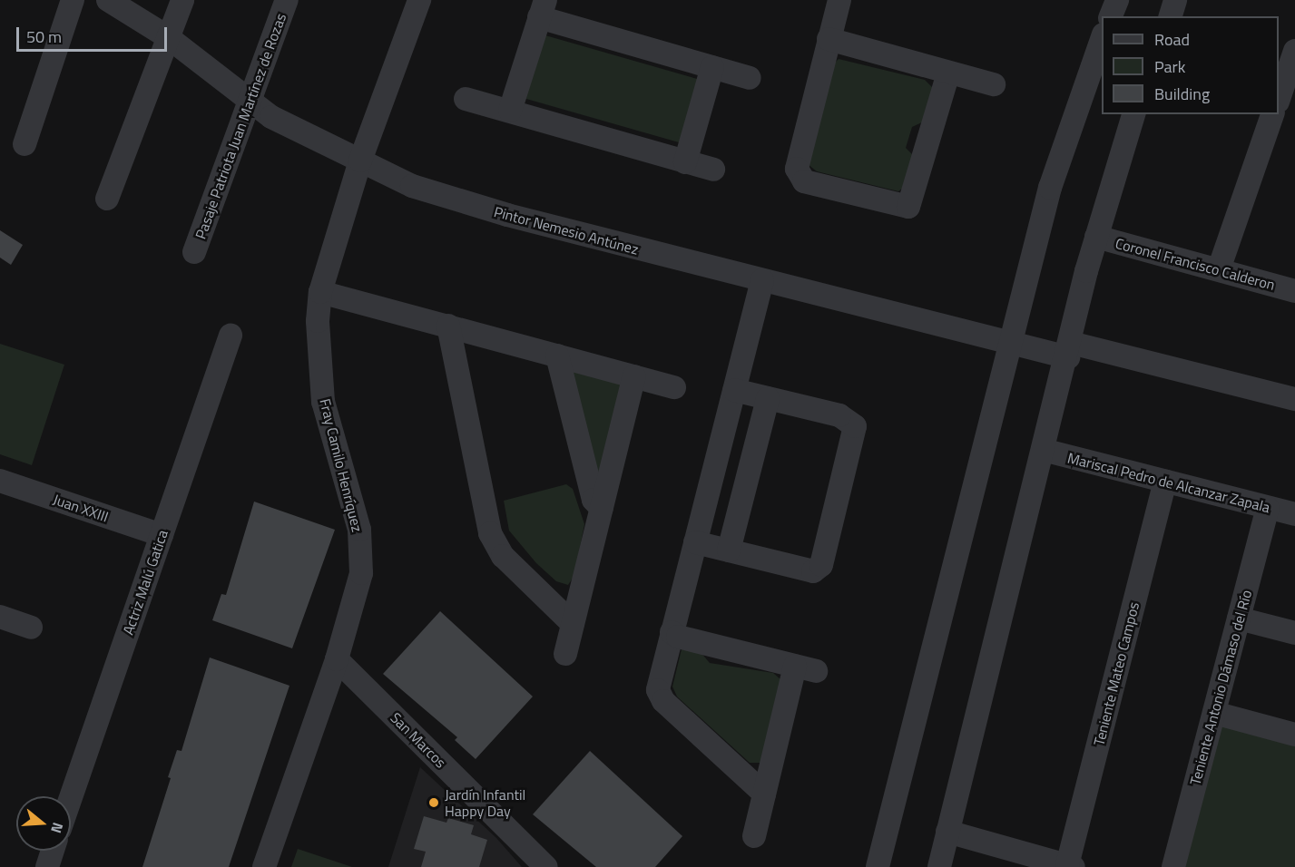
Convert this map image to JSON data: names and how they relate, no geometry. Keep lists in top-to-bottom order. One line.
{"streets":{"street":["Pasaje Patriota Juan Martínez de Rozas","Pintor Nemesio Antúnez","Coronel Francisco Calderon","Fray Camilo Henríquez","Mariscal Pedro de Alcanzar Zapala","Juan XXIII","Actriz Malú Gatica","Teniente Mateo Campos","Teniente Antonio Dámaso del Río","San Marcos"]},"crossings":[["Pasaje Patriota Juan Martínez de Rozas","Pintor Nemesio Antúnez"],["Pintor Nemesio Antúnez","Fray Camilo Henríquez"],["Fray Camilo Henríquez","San Marcos"],["Mariscal Pedro de Alcanzar Zapala","Teniente Mateo Campos"],["Mariscal Pedro de Alcanzar Zapala","Teniente Antonio Dámaso del Río"],["Juan XXIII","Actriz Malú Gatica"]],"places":["Jardín Infantil Happy Day"],"legend":["Road","Park","Building"],"scale_bar":"50 m","north":"right"}
